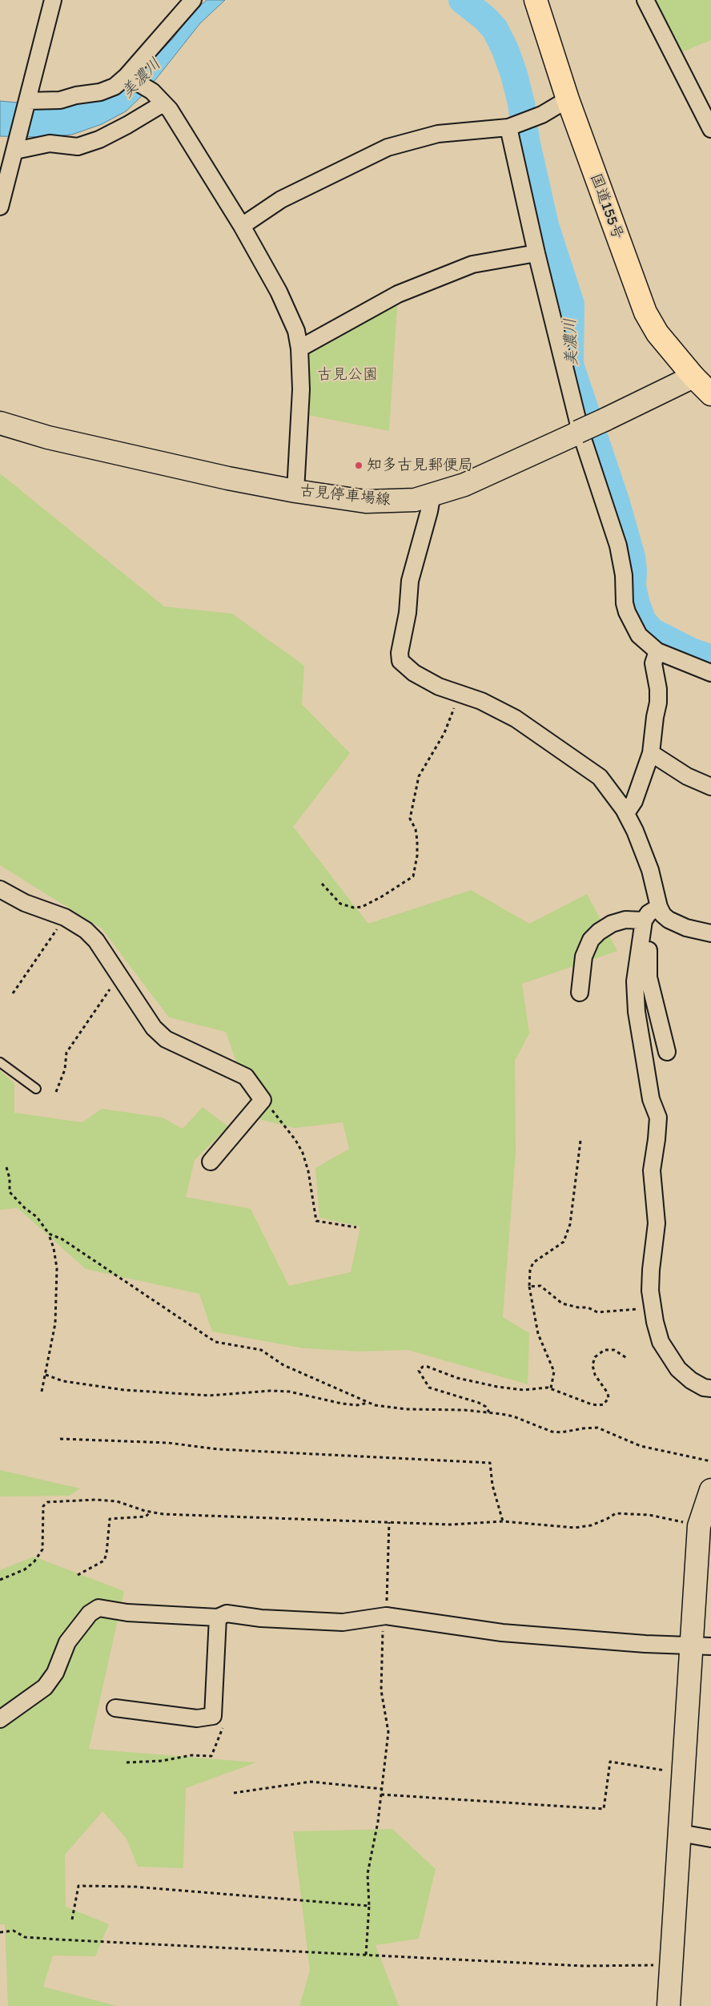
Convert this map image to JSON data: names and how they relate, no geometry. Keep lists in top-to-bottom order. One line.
{"streets":{"highway":["国道155号"],"main road":["古見停車場線"]},"crossings":[["国道155号","古見停車場線"]],"water":["美濃川"],"parks":["古見公園"],"places":["知多古見郵便局"]}
